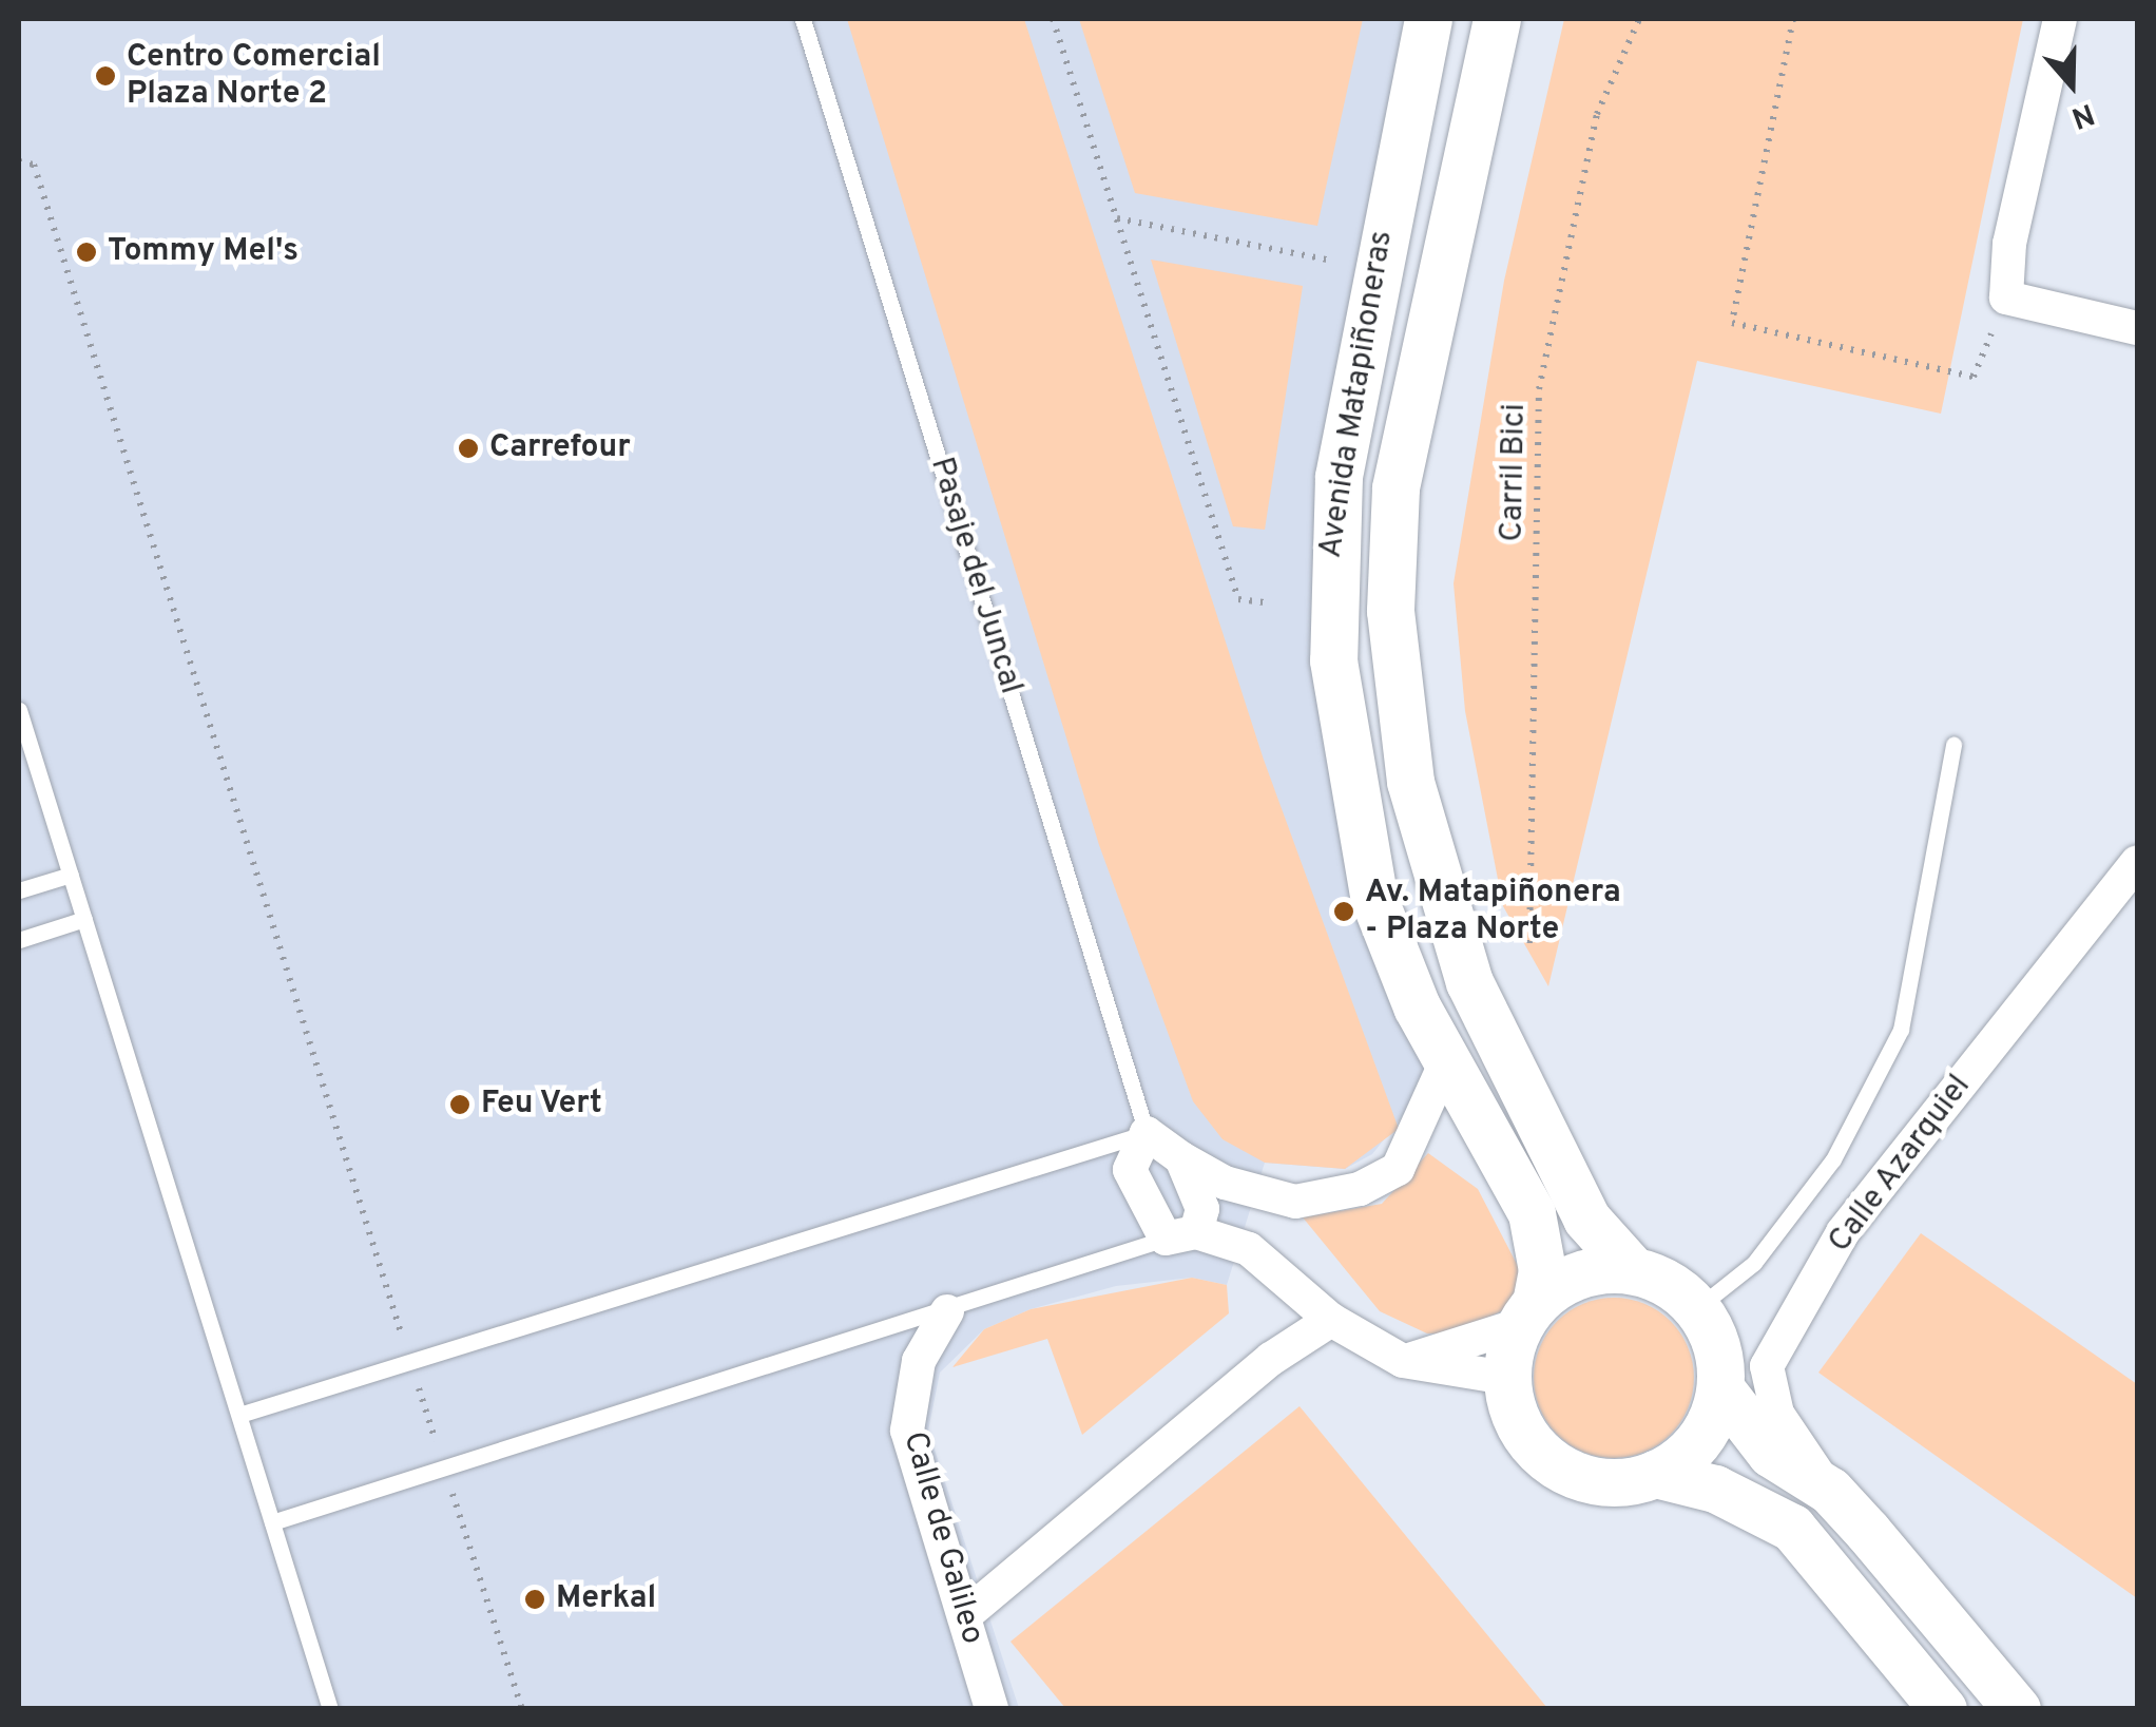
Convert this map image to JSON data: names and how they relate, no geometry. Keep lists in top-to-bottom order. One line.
{"streets":{"street":["Avenida Matapiñoneras","Calle Azarquiel","Calle de Galileo"],"lane":["Pasaje del Juncal"],"path":["Carril Bici"]},"places":["Centro Comercial Plaza Norte 2","Tommy Mel's","Carrefour","Av. Matapiñonera - Plaza Norte","Feu Vert","Merkal"],"north":"bottom"}
